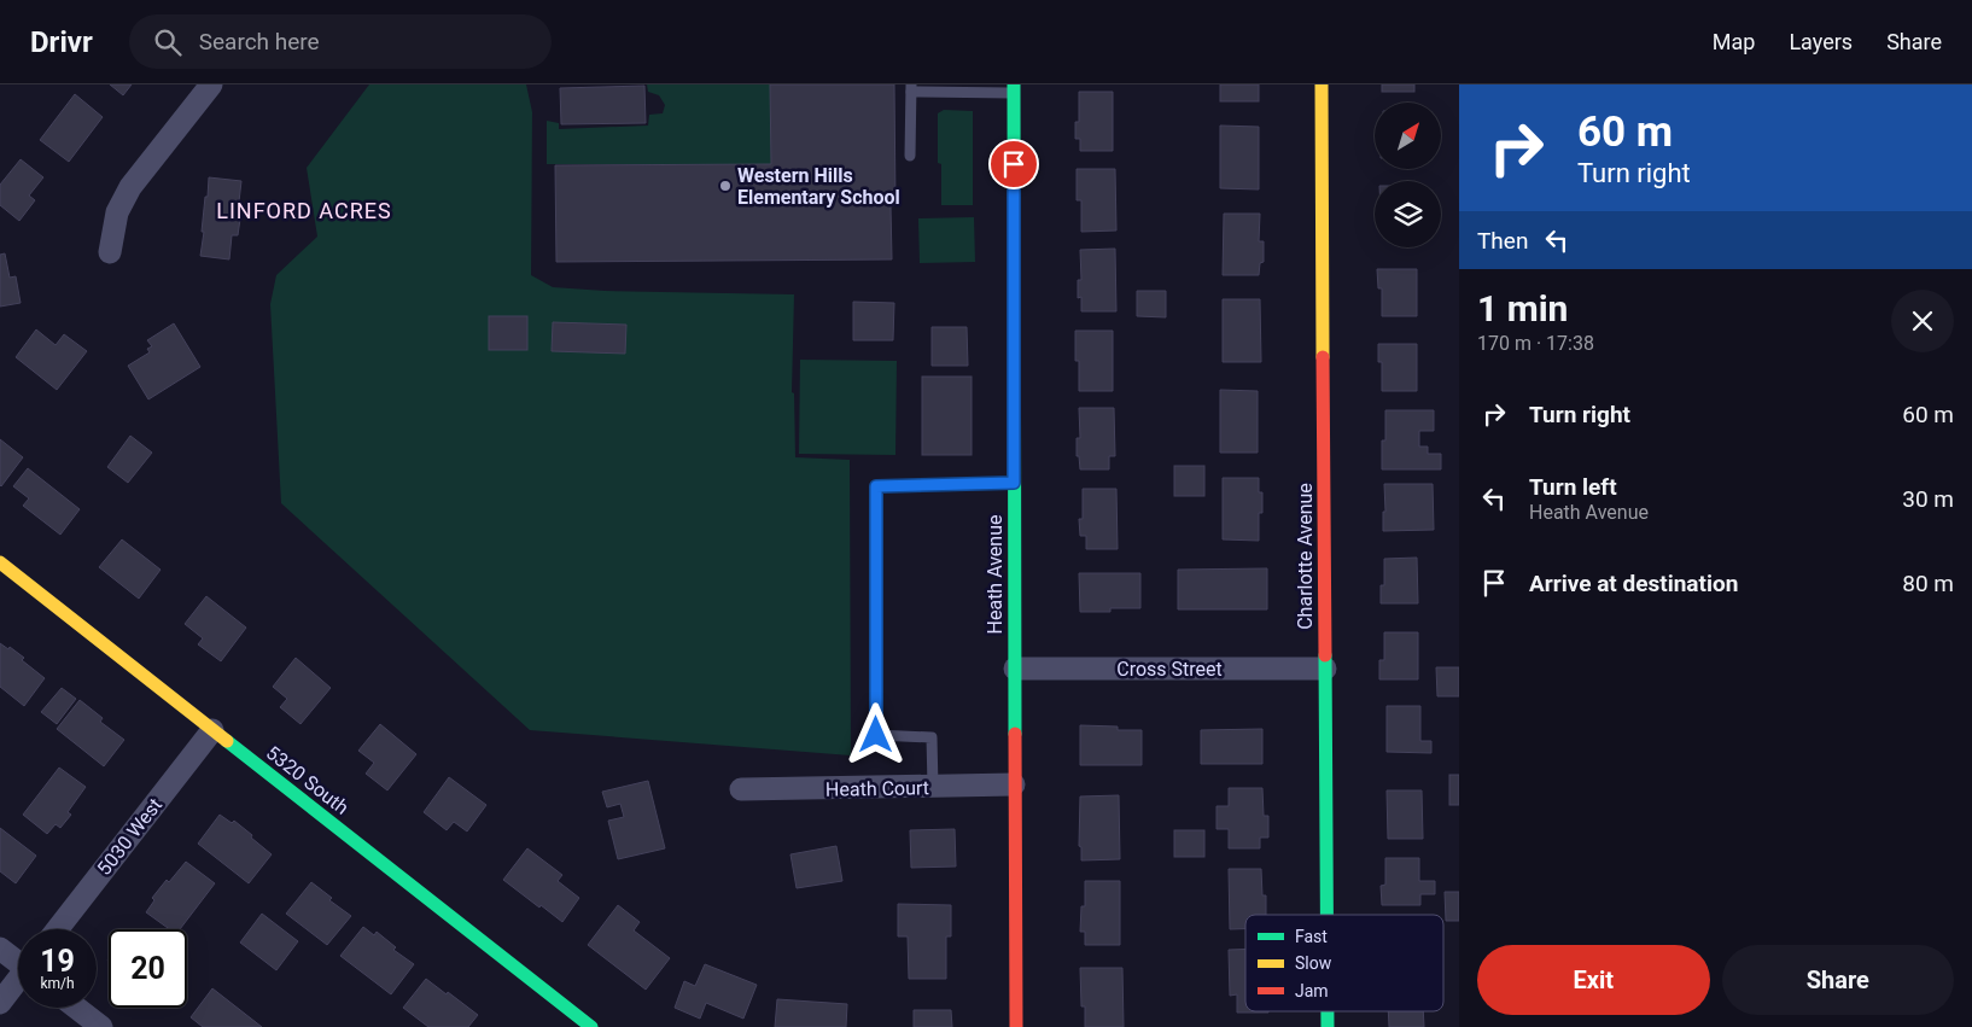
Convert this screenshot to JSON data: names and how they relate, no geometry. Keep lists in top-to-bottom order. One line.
{"streets":{"street":["Charlotte Avenue","Heath Avenue","Cross Street","5320 South","Heath Court","5030 West"]},"crossings":[["Charlotte Avenue","Cross Street"],["Heath Avenue","Cross Street"],["Heath Avenue","Heath Court"],["5320 South","5030 West"]],"districts":["LINFORD ACRES"],"places":["Western Hills Elementary School"],"legend":["Fast","Slow","Jam"],"north":"top right","page":{"header":"Drivr","search":"Search here","nav":["Map","Layers","Share"],"turn":["60 m","Turn right"],"then":"Then","heading":["1 min","170 m · 17:38"],"list":[{"name":"Turn right","value":"60 m"},{"name":"Turn left","note":"Heath Avenue","value":"30 m"},{"name":"Arrive at destination","value":"80 m"}],"speed":"19 km/h","limit":"20","buttons":["Exit","Share"]}}
